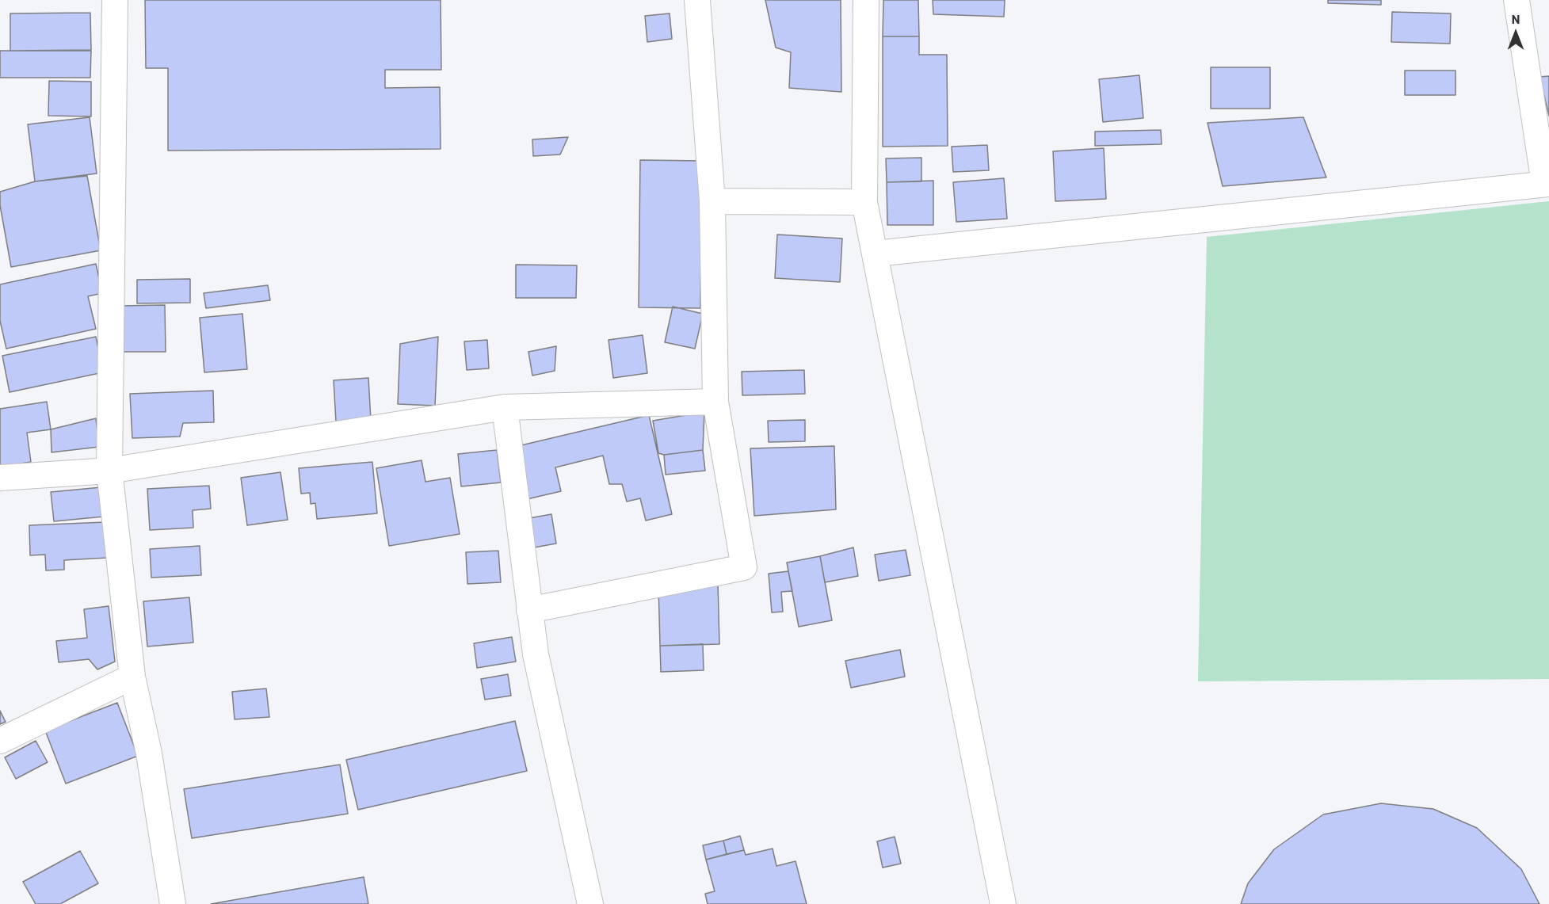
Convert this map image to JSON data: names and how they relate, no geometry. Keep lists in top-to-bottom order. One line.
{"north":"top"}
